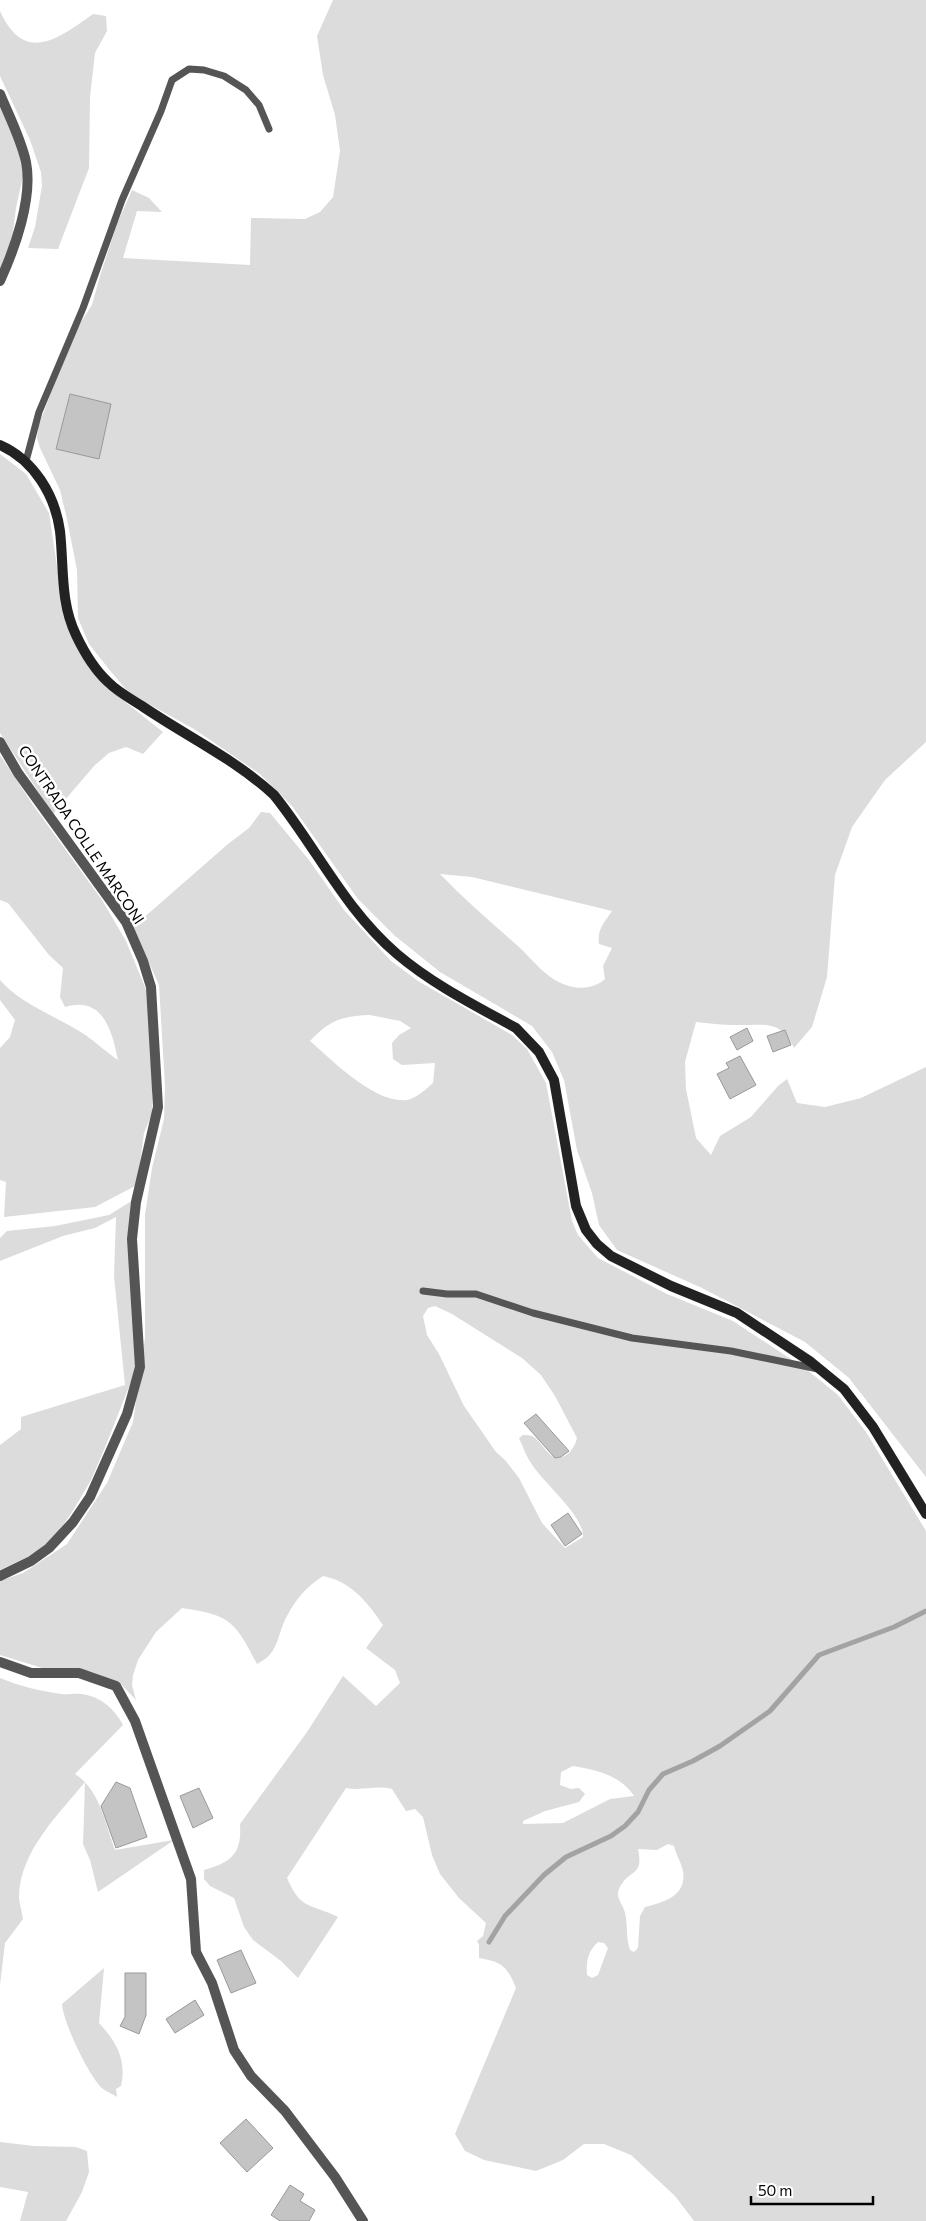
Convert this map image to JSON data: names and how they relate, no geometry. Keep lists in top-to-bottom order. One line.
{"streets":{"street":["CONTRADA COLLE MARCONI"]},"scale_bar":"50 m"}
